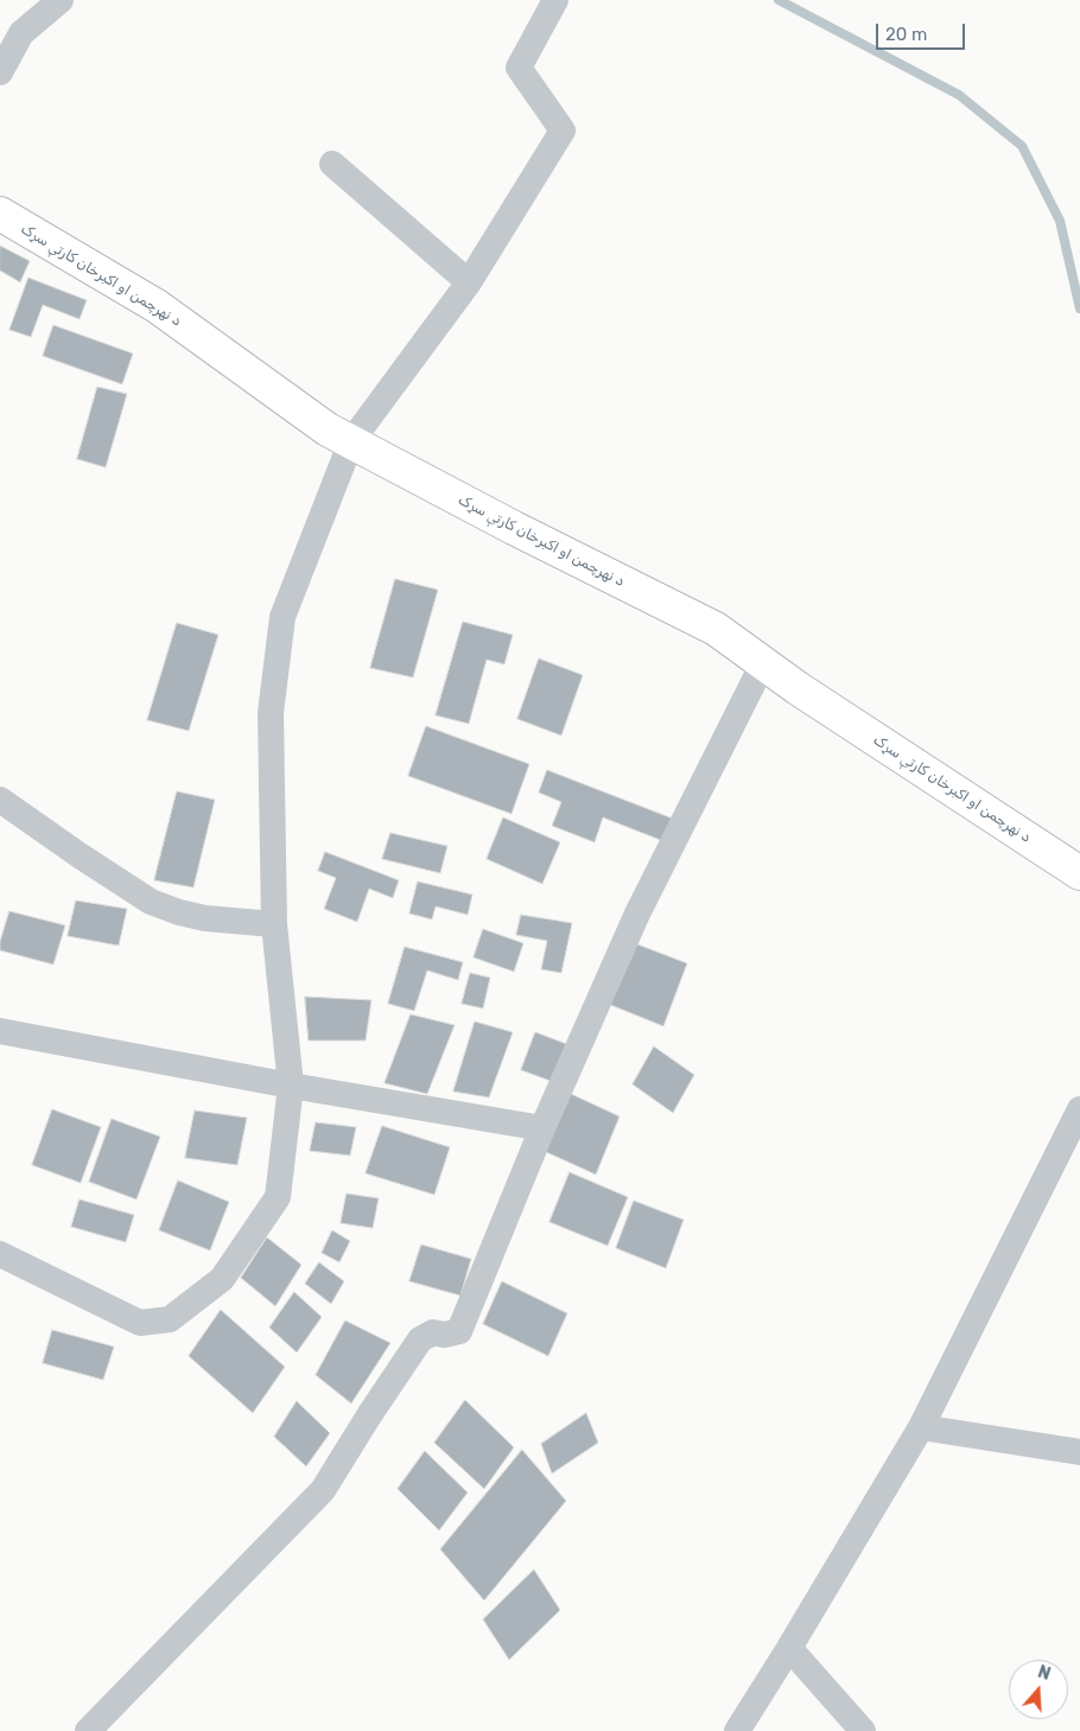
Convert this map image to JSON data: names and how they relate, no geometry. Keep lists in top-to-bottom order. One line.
{"streets":{"main road":["د نهرچمن او اکبرخان کارتې سړک"]},"scale_bar":"20 m","north":"top"}
